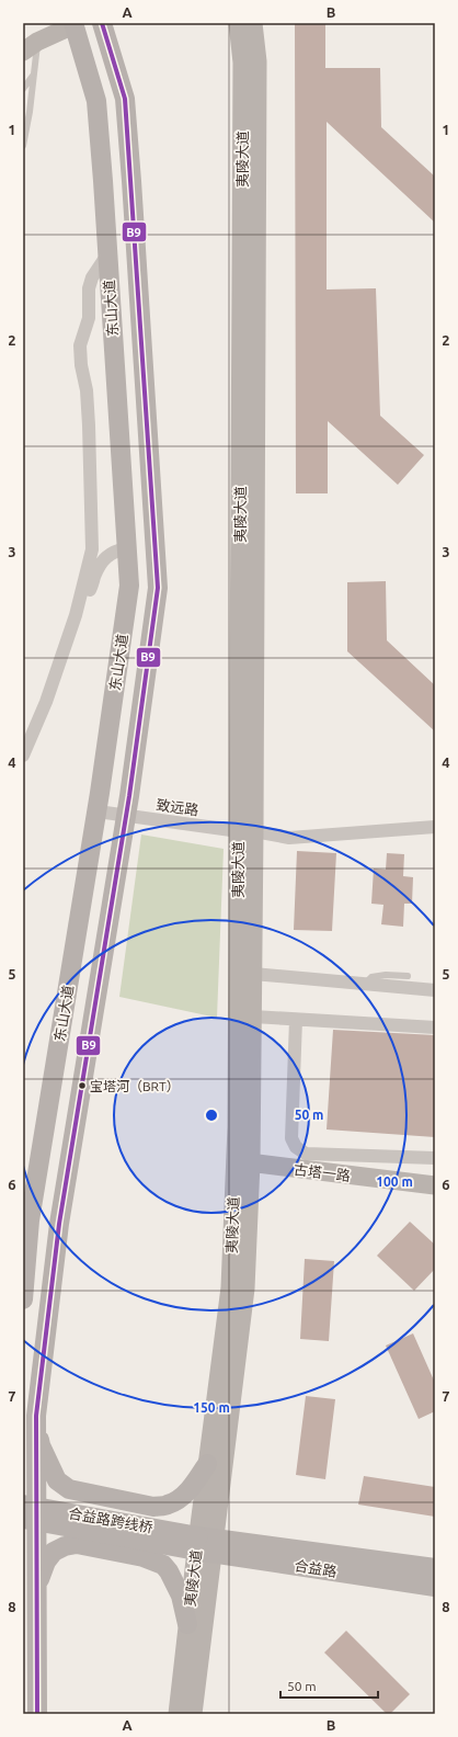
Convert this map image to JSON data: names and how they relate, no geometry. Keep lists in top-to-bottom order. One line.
{"streets":{"main road":["夷陵大道","东山大道","古塔一路","合益路跨线桥","合益路"],"street":["致远路"]},"crossings":[["夷陵大道","致远路"],["夷陵大道","古塔一路"],["夷陵大道","合益路跨线桥"],["夷陵大道","合益路"],["东山大道","致远路"],["合益路跨线桥","合益路"]],"places":["宝塔河（BRT）"],"lines":["transit line B9"],"scale_bar":"50 m","grid":{"columns":["A","B"],"rows":["1","2","3","4","5","6","7","8"]},"rings":["50 m","100 m","150 m"]}
